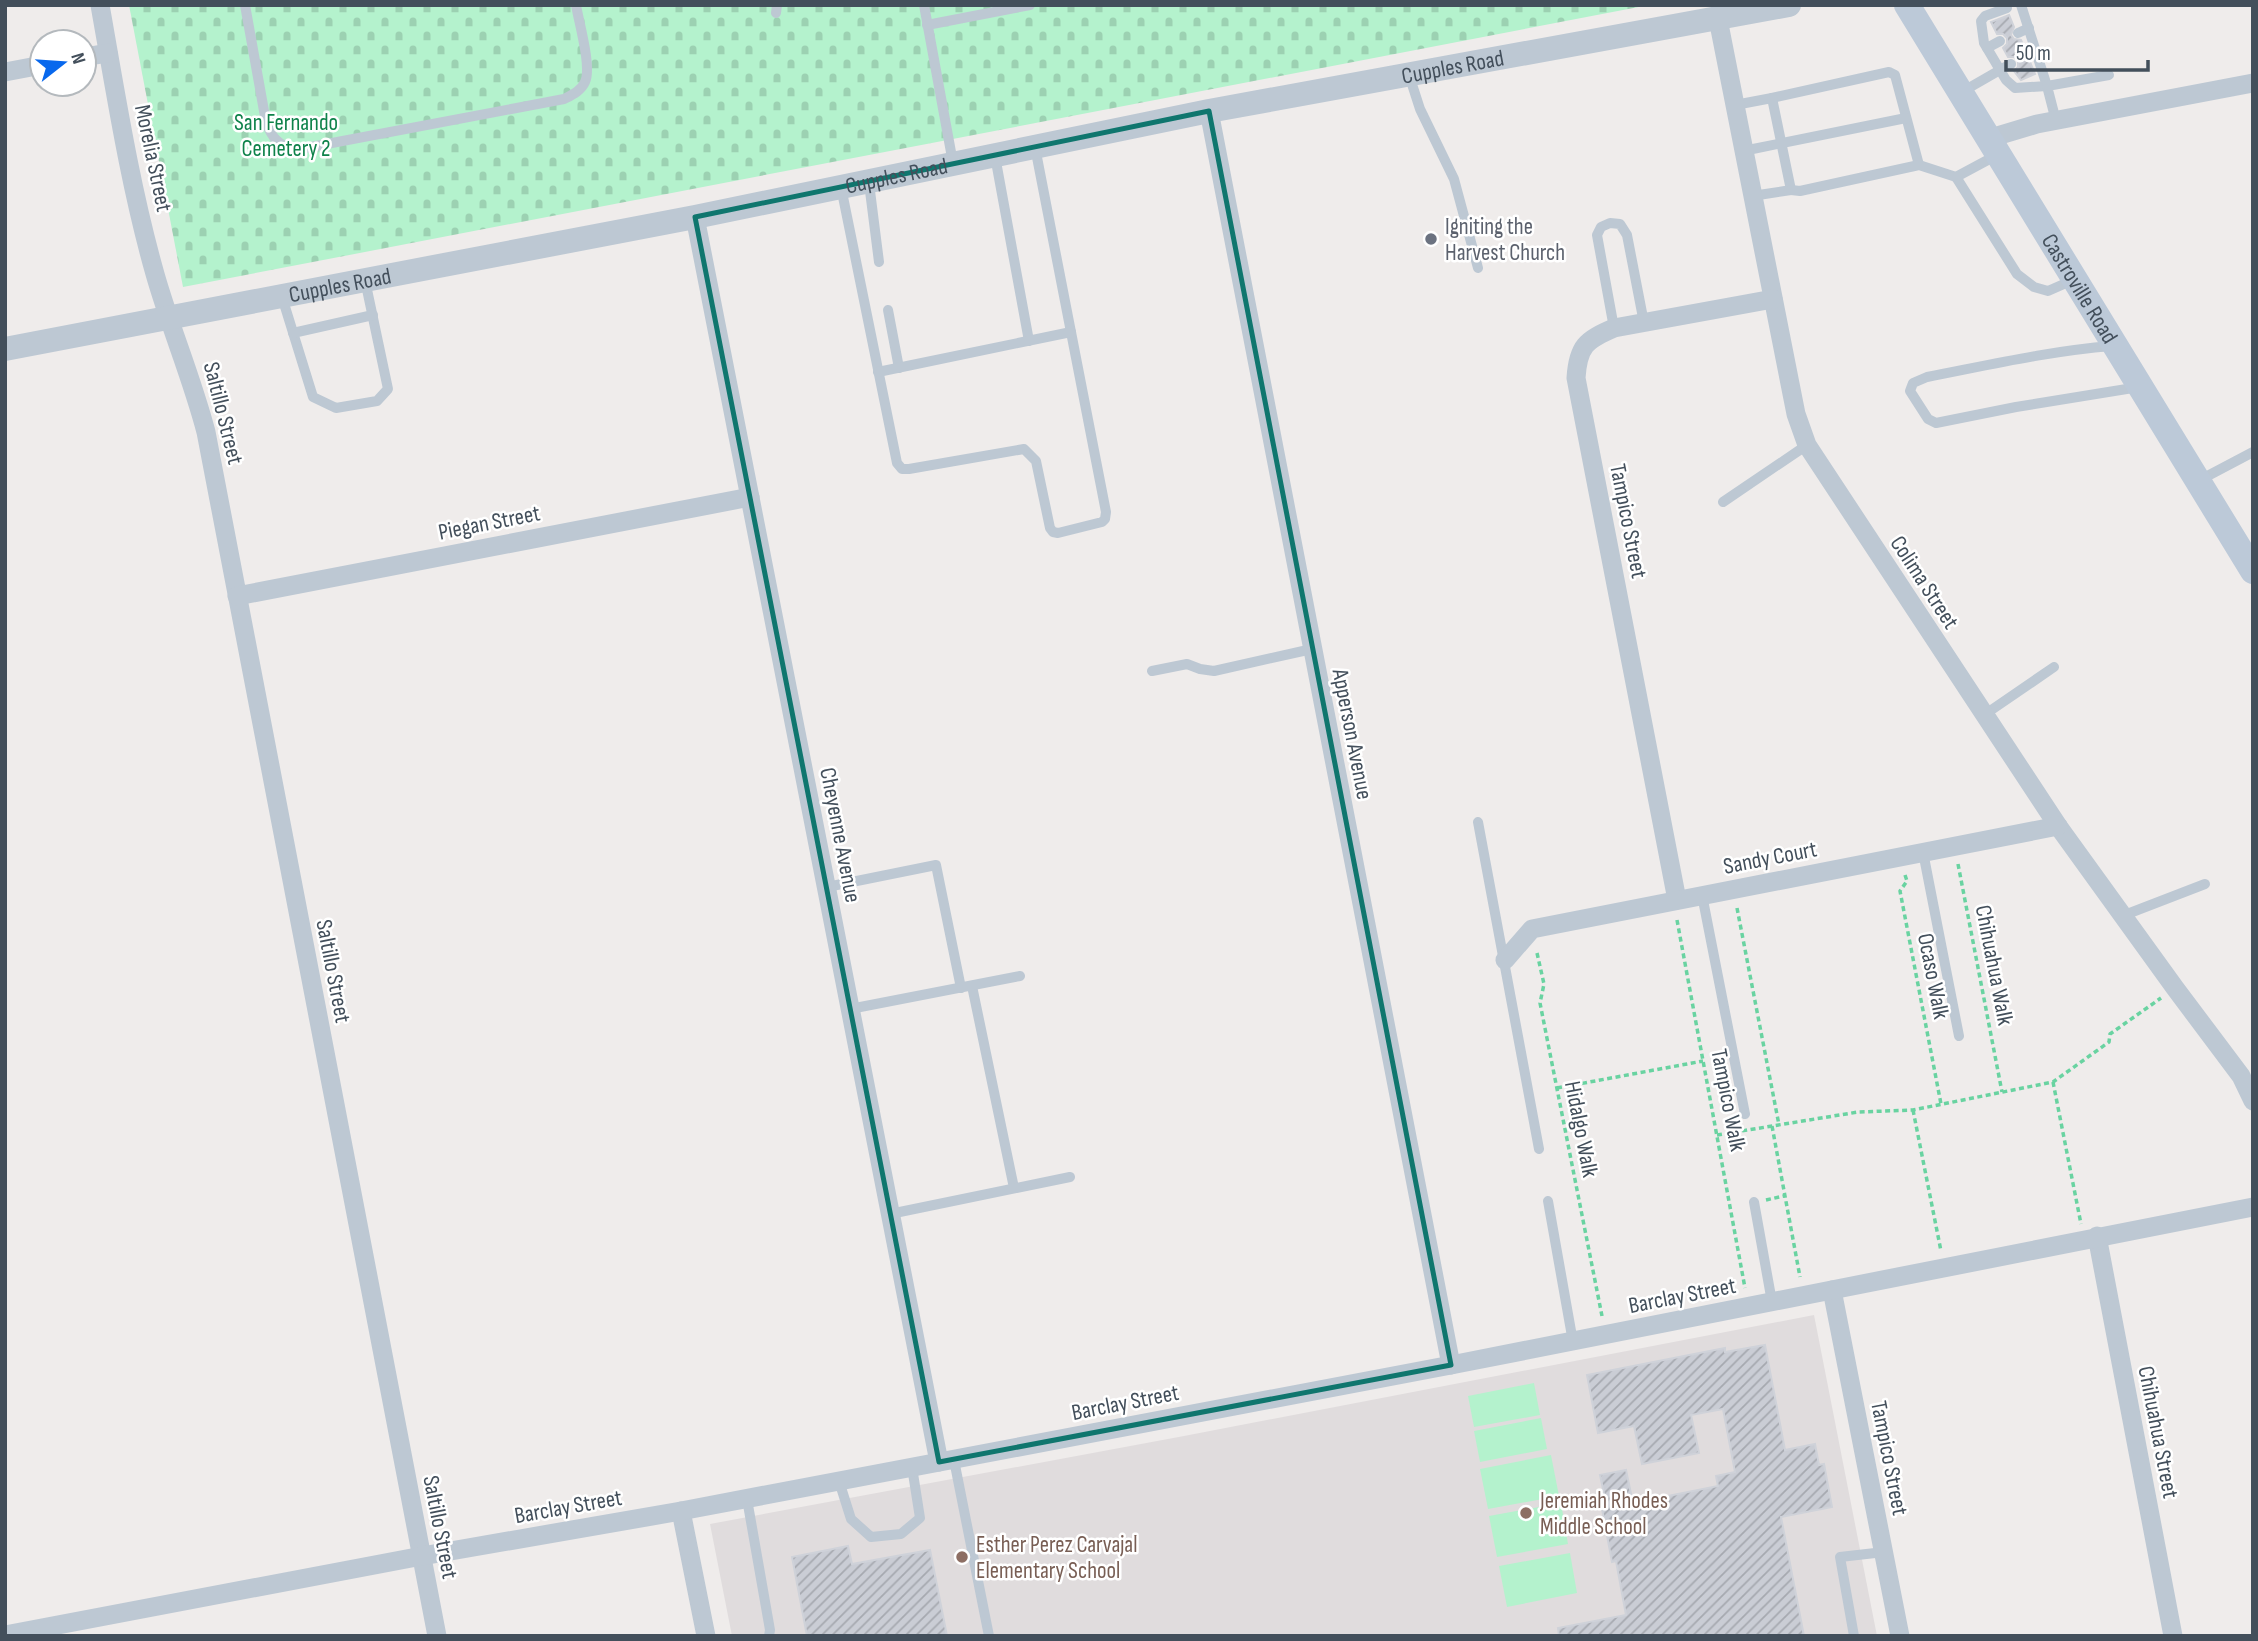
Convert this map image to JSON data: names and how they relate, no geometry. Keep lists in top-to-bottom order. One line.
{"streets":{"main road":["Castroville Road"],"street":["Cupples Road","Morelia Street","Saltillo Street","Tampico Street","Piegan Street","Colima Street","Apperson Avenue","Cheyenne Avenue","Sandy Court","Barclay Street","Chihuahua Street"],"path":["Chihuahua Walk","Ocaso Walk","Tampico Walk","Hidalgo Walk"]},"crossings":[["Cupples Road","Morelia Street"],["Cupples Road","Saltillo Street"],["Cupples Road","Colima Street"],["Cupples Road","Apperson Avenue"],["Cupples Road","Cheyenne Avenue"],["Morelia Street","Saltillo Street"],["Saltillo Street","Piegan Street"],["Saltillo Street","Barclay Street"],["Tampico Street","Colima Street"],["Tampico Street","Sandy Court"],["Tampico Street","Tampico Walk"],["Tampico Street","Barclay Street"],["Piegan Street","Cheyenne Avenue"],["Colima Street","Sandy Court"],["Apperson Avenue","Barclay Street"],["Cheyenne Avenue","Barclay Street"],["Sandy Court","Chihuahua Walk"],["Sandy Court","Ocaso Walk"],["Sandy Court","Tampico Walk"],["Sandy Court","Hidalgo Walk"],["Tampico Walk","Barclay Street"],["Hidalgo Walk","Barclay Street"],["Barclay Street","Chihuahua Street"]],"parks":["San Fernando Cemetery 2"],"places":["Igniting the Harvest Church","Jeremiah Rhodes Middle School","Esther Perez Carvajal Elementary School"],"scale_bar":"50 m","north":"right"}
